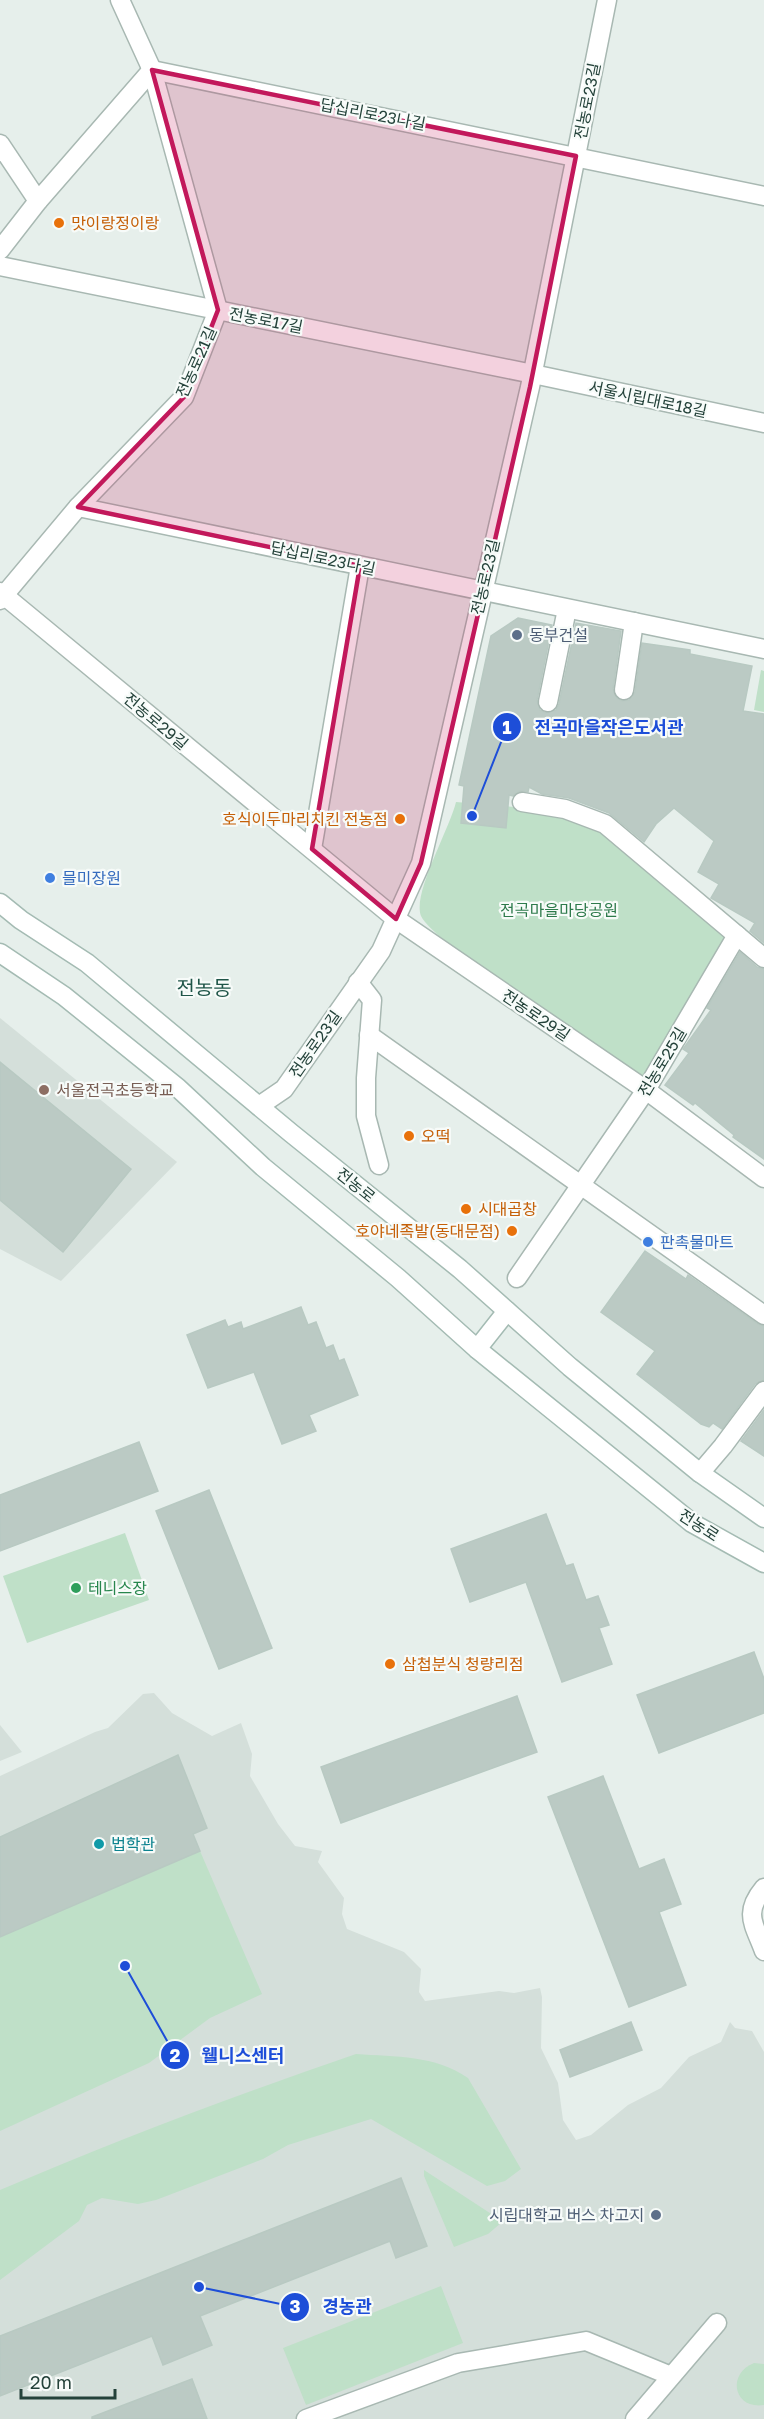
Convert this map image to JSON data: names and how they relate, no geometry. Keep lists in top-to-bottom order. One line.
{"streets":{"street":["전농로23길","답십리로23나길","전농로17길","전농로21길","서울시립대로18길","답십리로23다길","전농로29길","전농로25길","전농로"]},"crossings":[["전농로23길","답십리로23나길"],["전농로23길","전농로17길"],["전농로23길","서울시립대로18길"],["전농로23길","답십리로23다길"],["전농로23길","전농로29길"],["전농로23길","전농로"],["답십리로23나길","전농로21길"],["전농로17길","전농로21길"],["전농로17길","서울시립대로18길"],["전농로21길","답십리로23다길"],["전농로21길","전농로29길"],["전농로29길","전농로25길"]],"districts":["전농동"],"parks":["전곡마을마당공원"],"places":["맛이랑정이랑","동부건설","전곡마을작은도서관","호식이두마리치킨 전농점","믈미장원","서울전곡초등학교","오떡","시대곱창","호야네족발(동대문점)","판촉물마트","테니스장","삼첩분식 청량리점","법학관","웰니스센터","시립대학교 버스 차고지","경농관"],"scale_bar":"20 m"}
